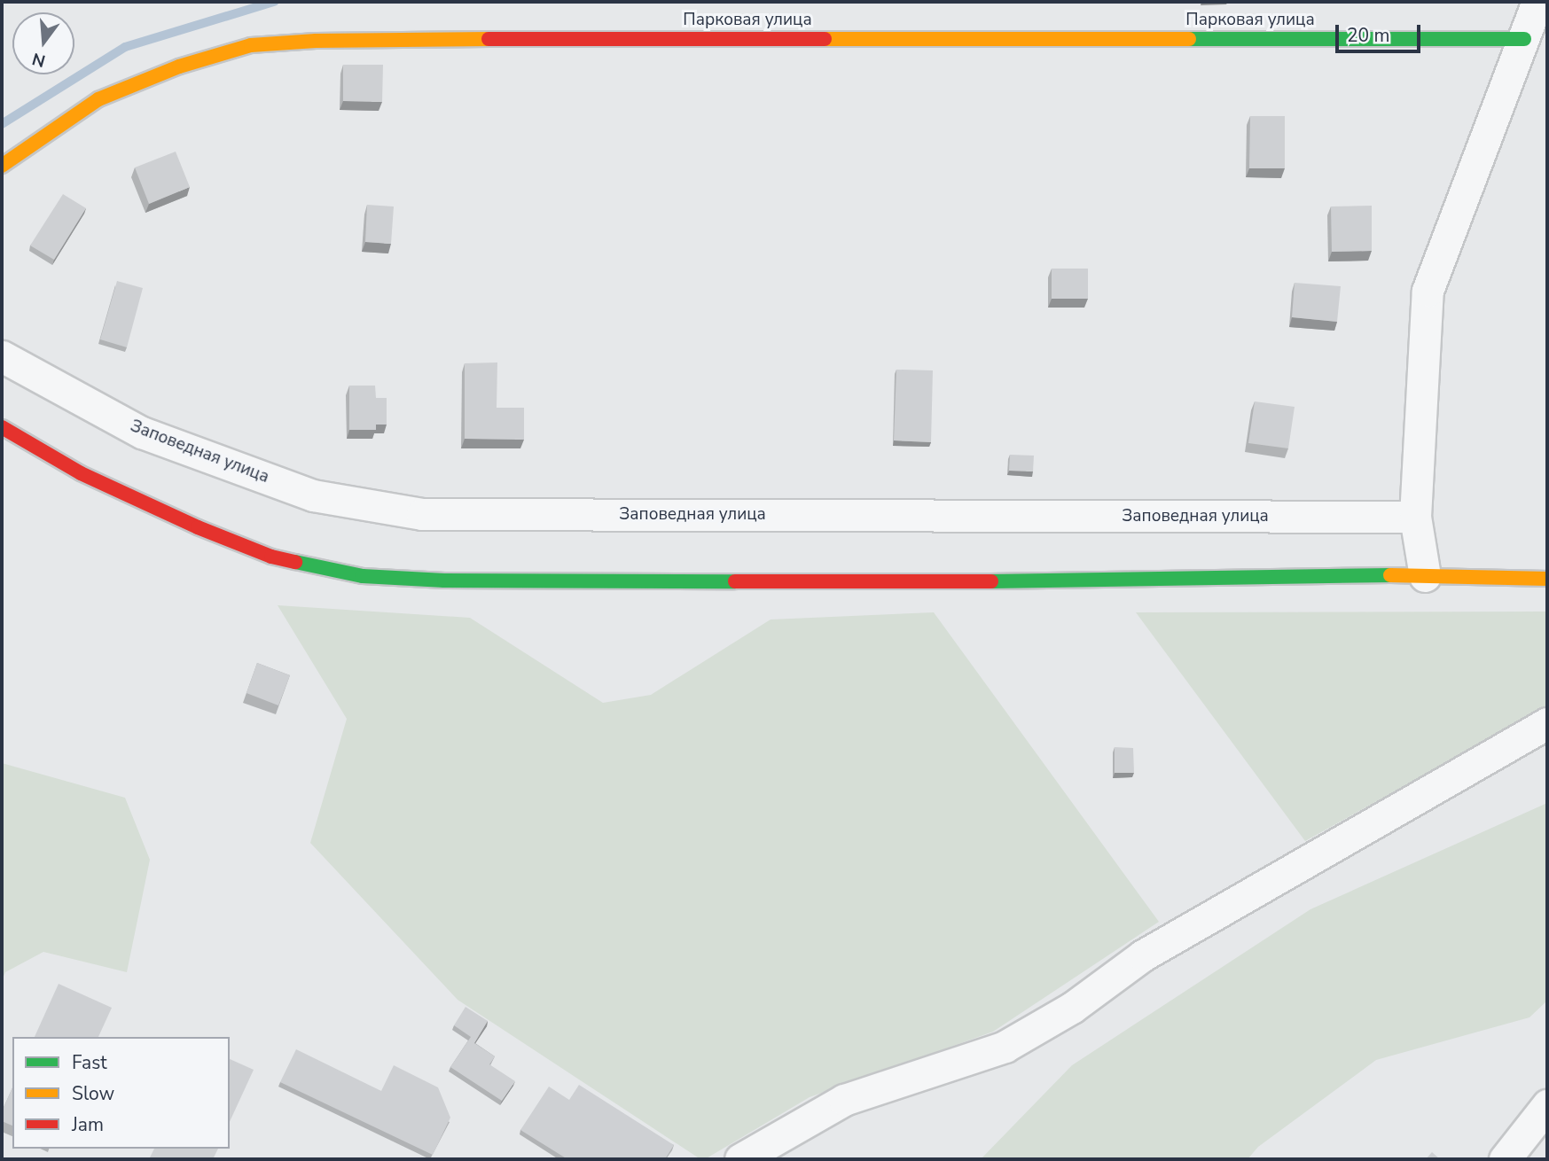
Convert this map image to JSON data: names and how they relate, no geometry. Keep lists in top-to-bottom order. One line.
{"streets":{"street":["Парковая улица","Заповедная улица"]},"legend":["Fast","Slow","Jam"],"scale_bar":"20 m","north":"bottom"}
